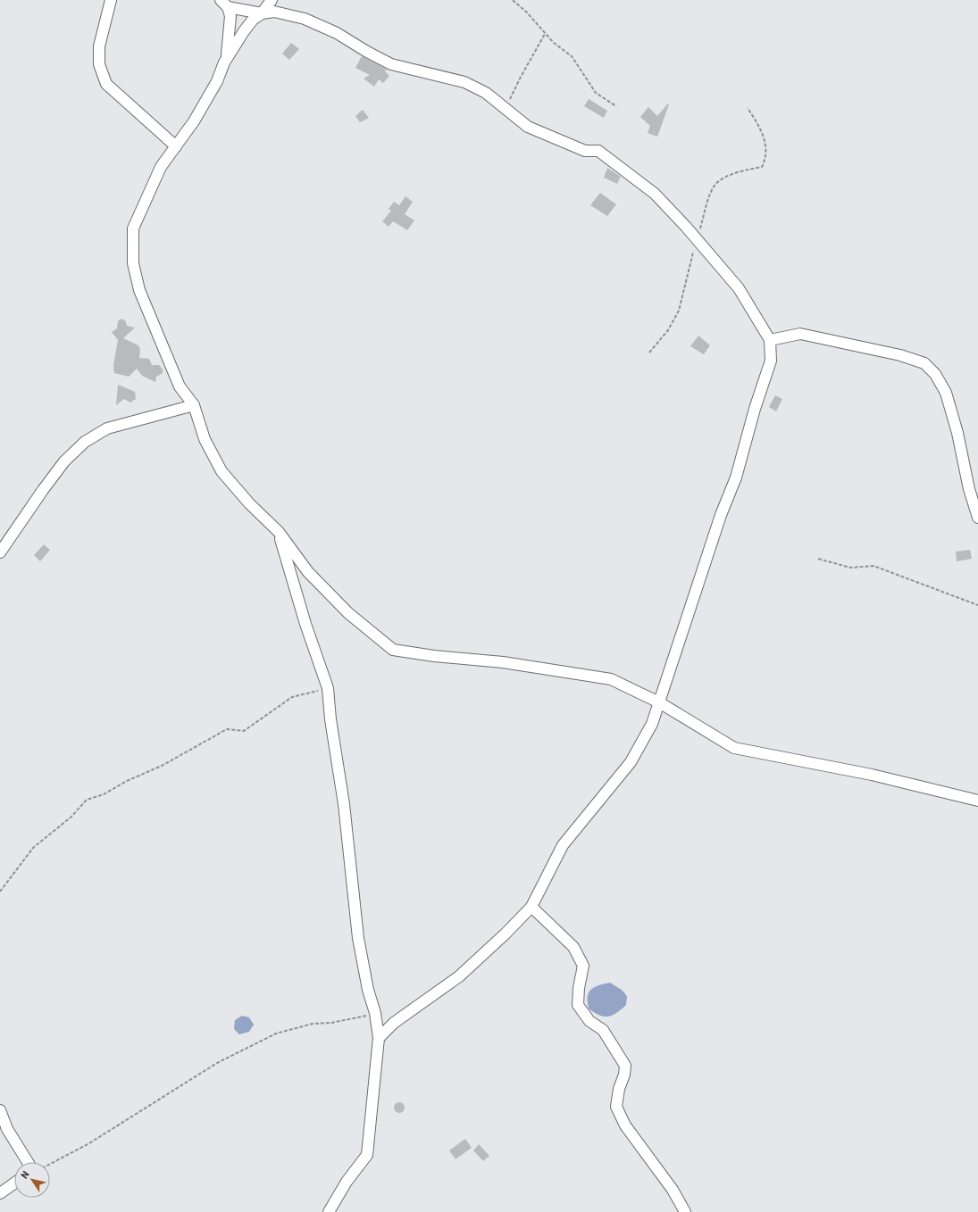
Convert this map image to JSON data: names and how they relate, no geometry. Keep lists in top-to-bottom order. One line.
{"north":"top left"}
